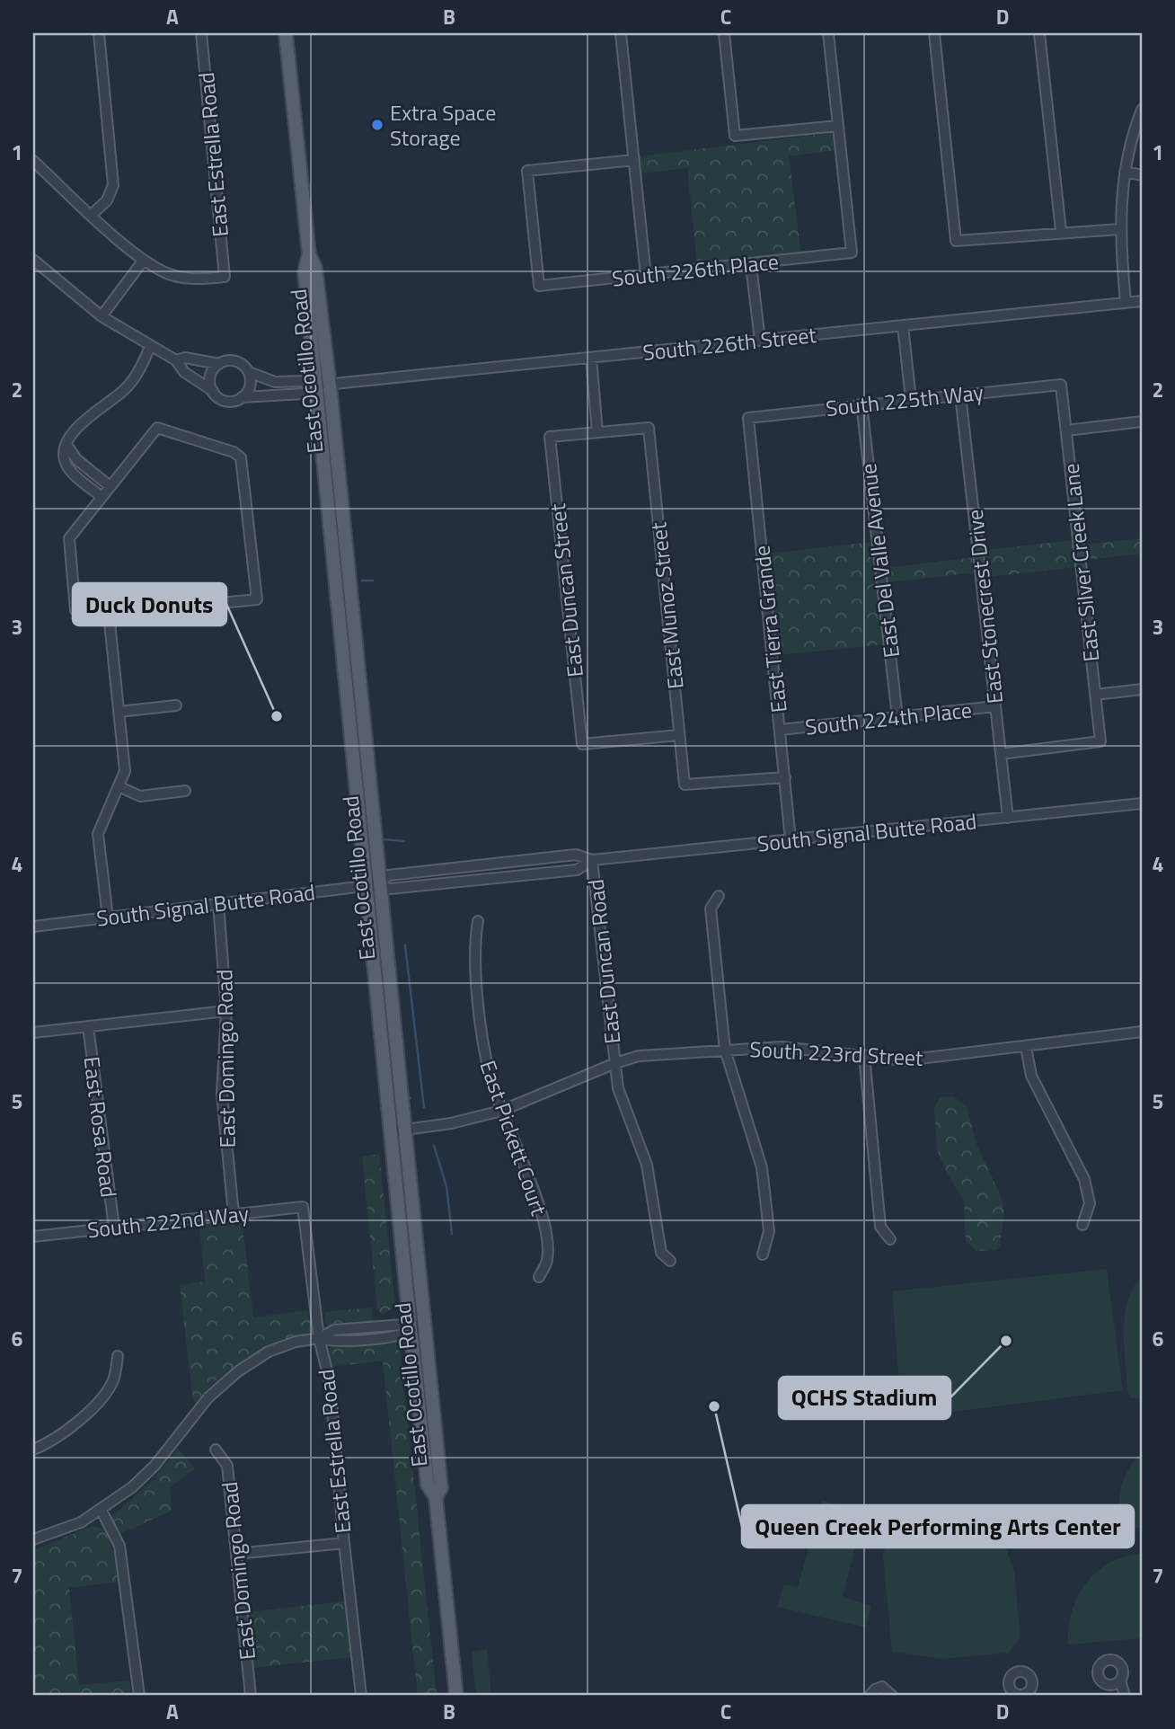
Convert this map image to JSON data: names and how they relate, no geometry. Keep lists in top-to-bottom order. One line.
{"streets":{"main road":["East Ocotillo Road"],"street":["East Estrella Road","South 226th Place","South 226th Street","South 225th Way","East Del Valle Avenue","East Silver Creek Lane","East Duncan Street","East Munoz Street","East Stonecrest Drive","East Tierra Grande","South 224th Place","South Signal Butte Road","East Duncan Road","South 223rd Street","East Domingo Road","East Rosa Road","East Pickett Court","South 222nd Way"]},"crossings":[["East Estrella Road","South 222nd Way"],["South 226th Street","East Ocotillo Road"],["East Ocotillo Road","South Signal Butte Road"],["East Ocotillo Road","South 223rd Street"],["South 225th Way","East Del Valle Avenue"],["South 225th Way","East Silver Creek Lane"],["South 225th Way","East Stonecrest Drive"],["South 225th Way","East Tierra Grande"],["East Del Valle Avenue","South 224th Place"],["East Silver Creek Lane","East Stonecrest Drive"],["East Duncan Street","East Munoz Street"],["East Munoz Street","East Tierra Grande"],["East Stonecrest Drive","South 224th Place"],["East Stonecrest Drive","South Signal Butte Road"],["East Tierra Grande","South 224th Place"],["East Tierra Grande","South Signal Butte Road"],["South Signal Butte Road","East Duncan Road"],["South Signal Butte Road","East Domingo Road"],["East Duncan Road","South 223rd Street"],["South 223rd Street","East Pickett Court"],["East Domingo Road","South 222nd Way"],["East Rosa Road","South 222nd Way"]],"places":["Extra Space Storage","Duck Donuts","QCHS Stadium","Queen Creek Performing Arts Center"],"grid":{"columns":["A","B","C","D"],"rows":["1","2","3","4","5","6","7"]}}
